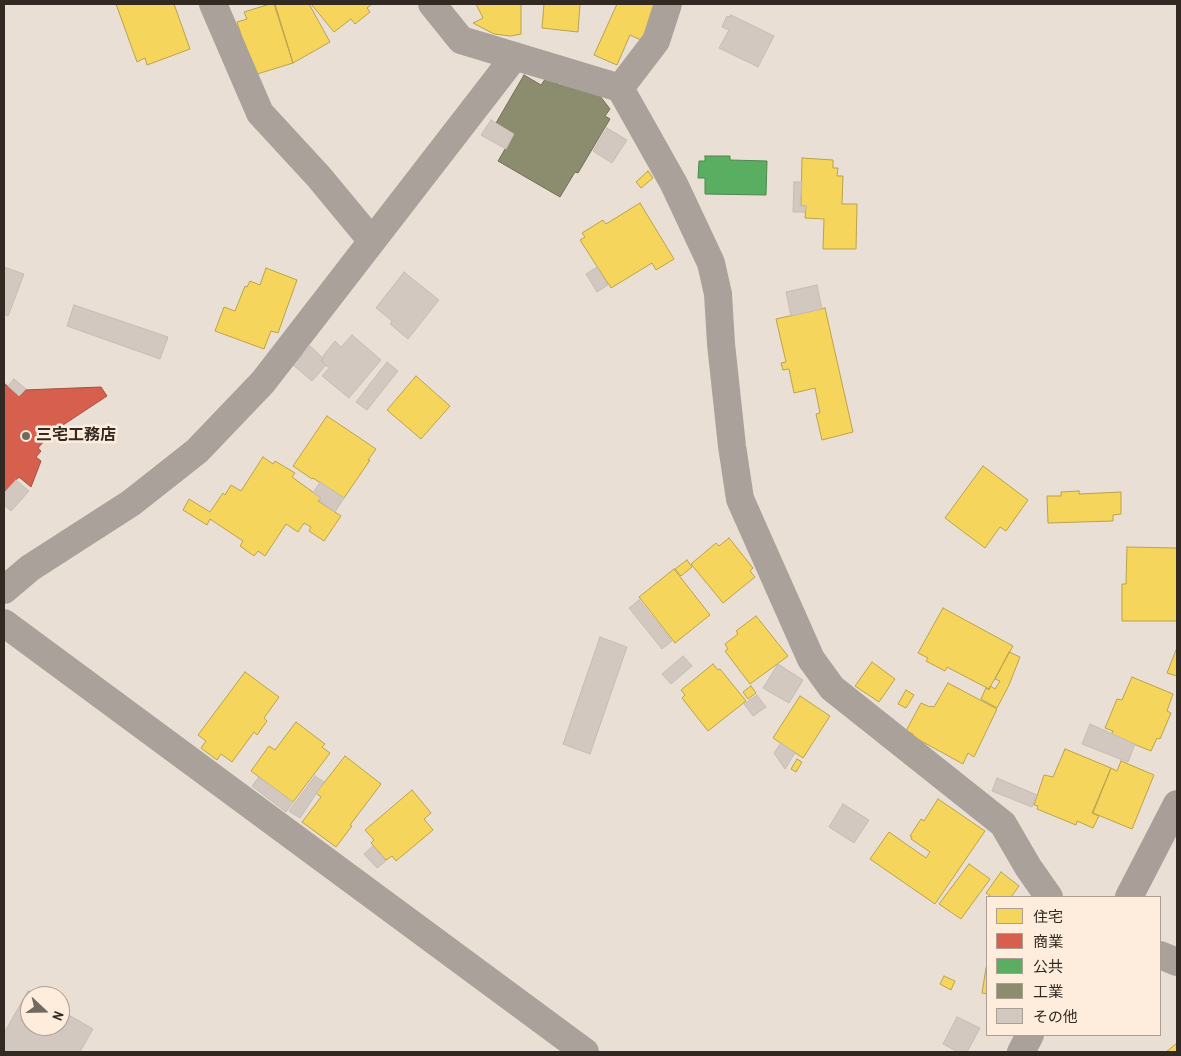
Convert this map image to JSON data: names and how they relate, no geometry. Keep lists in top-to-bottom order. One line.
{"places":["三宅工務店"],"legend":["住宅","商業","公共","工業","その他"],"north":"right"}
